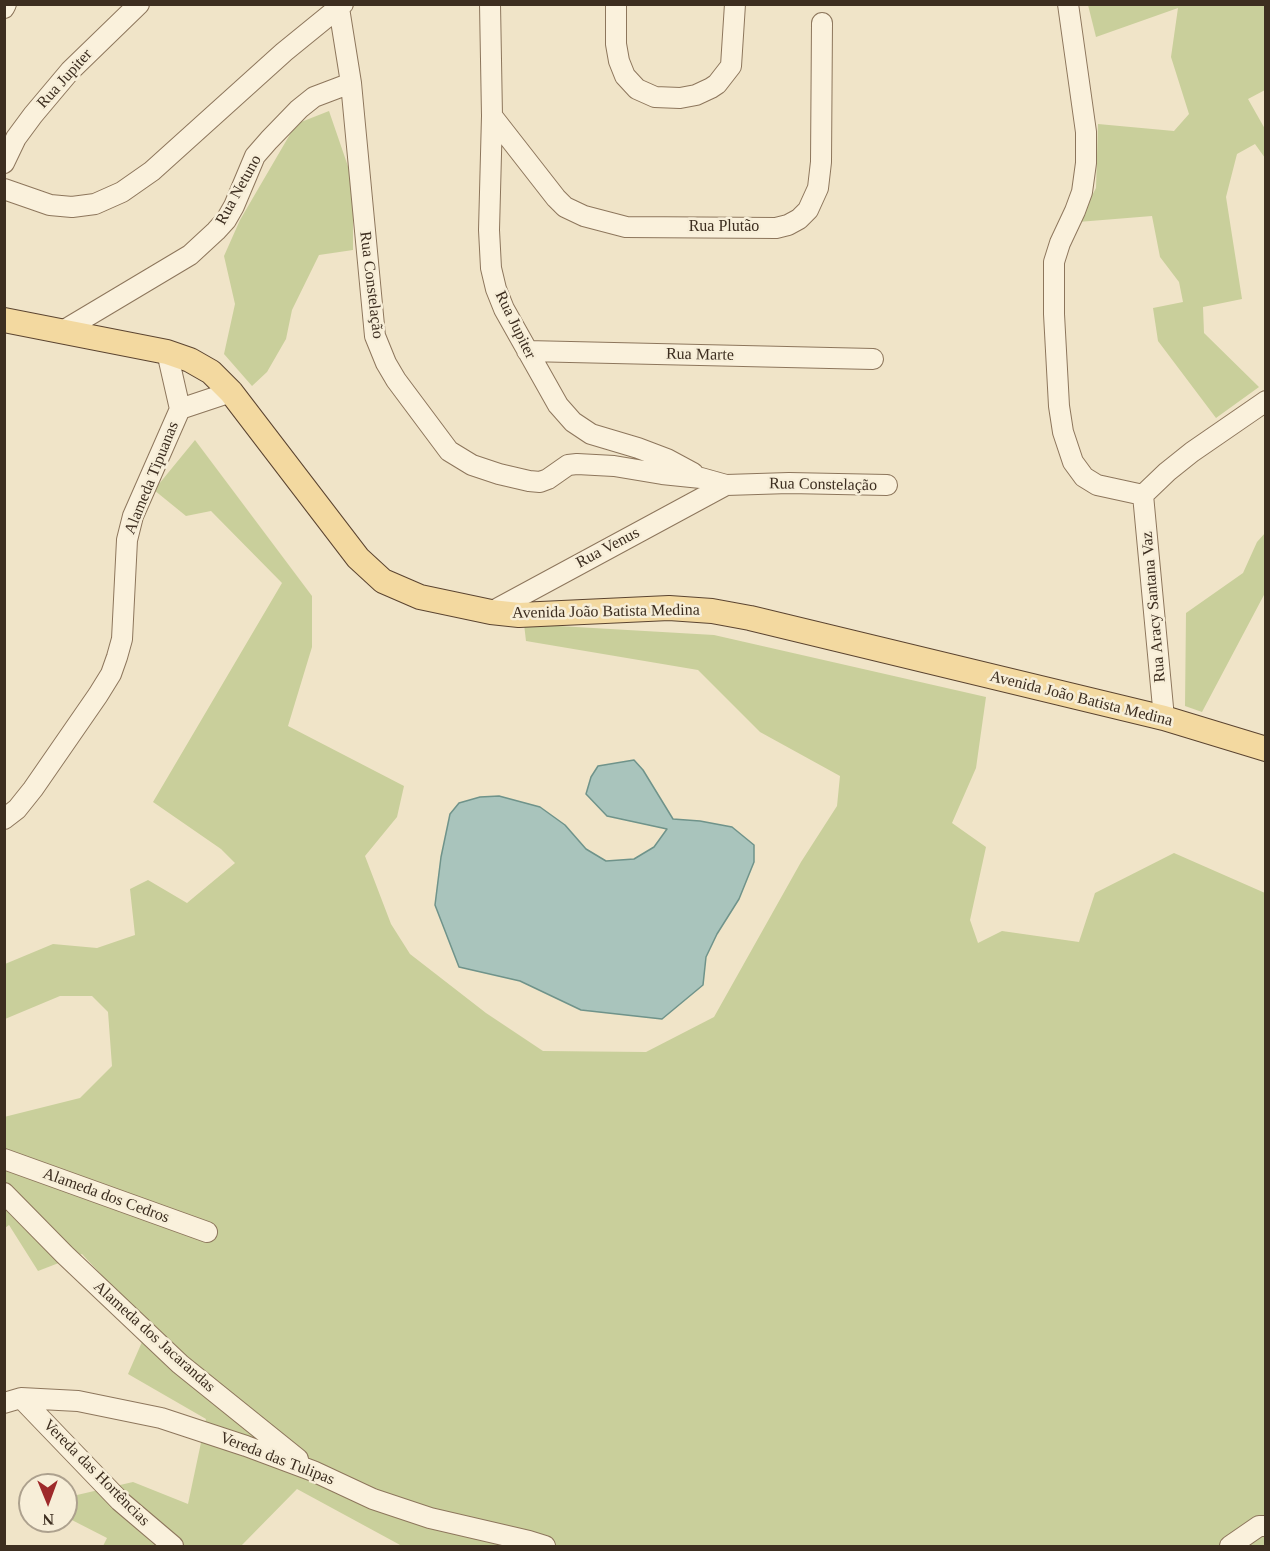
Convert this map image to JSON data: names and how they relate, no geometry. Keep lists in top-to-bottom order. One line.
{"streets":{"main road":["Avenida João Batista Medina"],"street":["Rua Jupiter","Rua Netuno","Rua Plutão","Rua Constelação","Rua Marte","Alameda Tipuanas","Rua Venus","Rua Aracy Santana Vaz","Alameda dos Cedros","Alameda dos Jacarandas","Vereda das Tulipas","Vereda das Hortências"]},"crossings":[["Rua Jupiter","Rua Plutão"],["Rua Jupiter","Rua Constelação"],["Rua Jupiter","Rua Marte"],["Rua Netuno","Rua Constelação"],["Rua Netuno","Avenida João Batista Medina"],["Rua Constelação","Rua Venus"],["Alameda Tipuanas","Avenida João Batista Medina"],["Rua Venus","Avenida João Batista Medina"],["Rua Aracy Santana Vaz","Avenida João Batista Medina"],["Alameda dos Jacarandas","Vereda das Tulipas"],["Vereda das Tulipas","Vereda das Hortências"]],"north":"bottom"}
